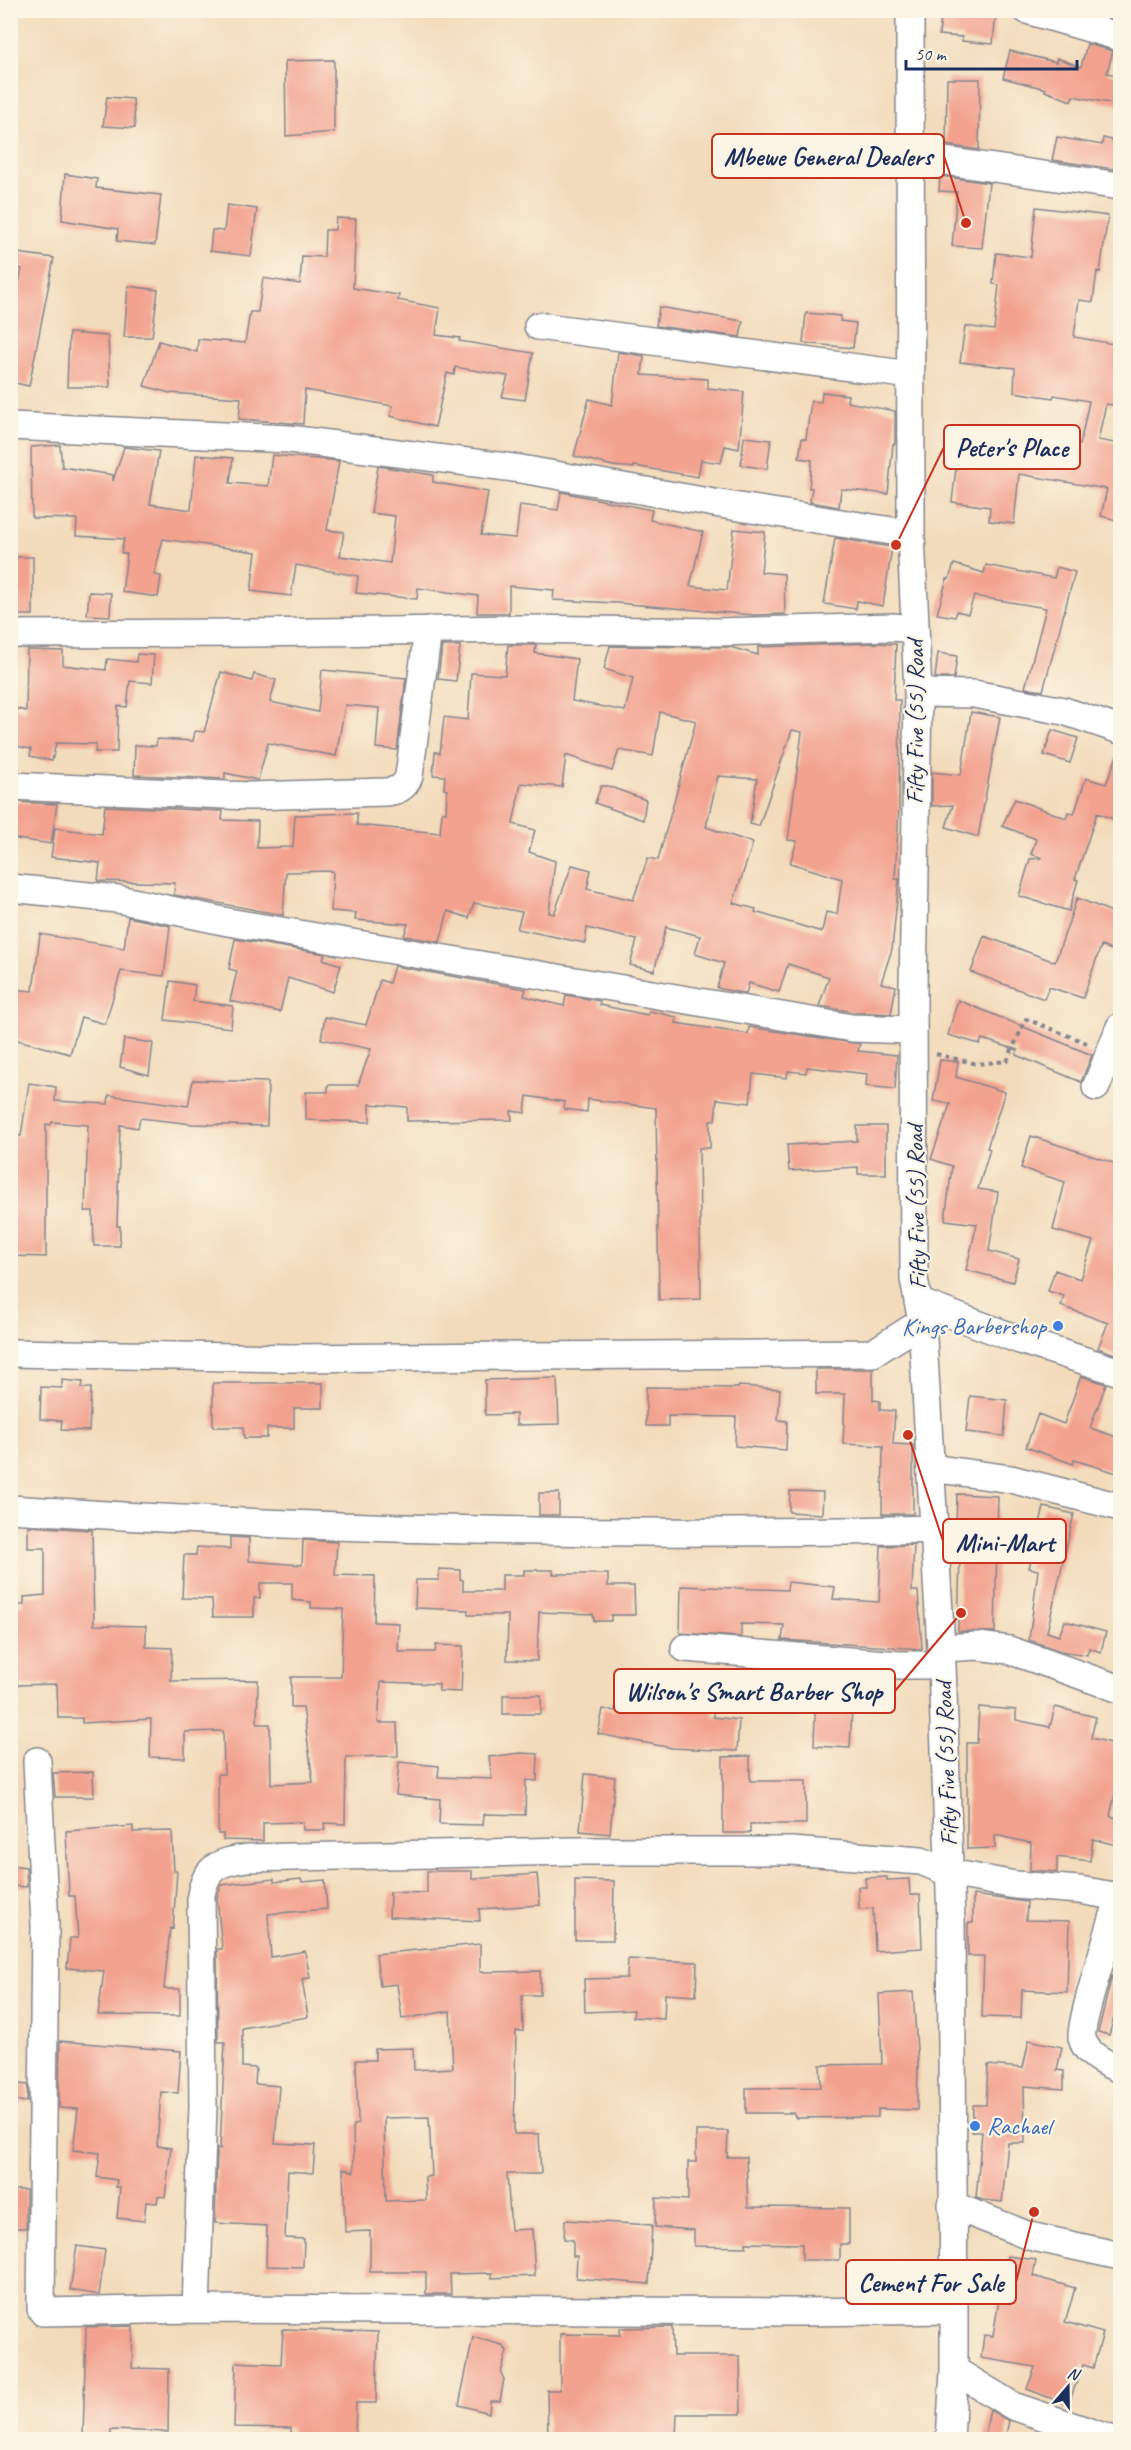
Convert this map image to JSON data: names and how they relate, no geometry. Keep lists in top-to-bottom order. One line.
{"streets":{"street":["Fifty Five (55) Road"]},"places":["Mbewe General Dealers","Peter's Place","Kings Barbershop","Mini-Mart","Wilson's Smart Barber Shop","Rachael","Cement For Sale"],"scale_bar":"50 m","north":"top"}
